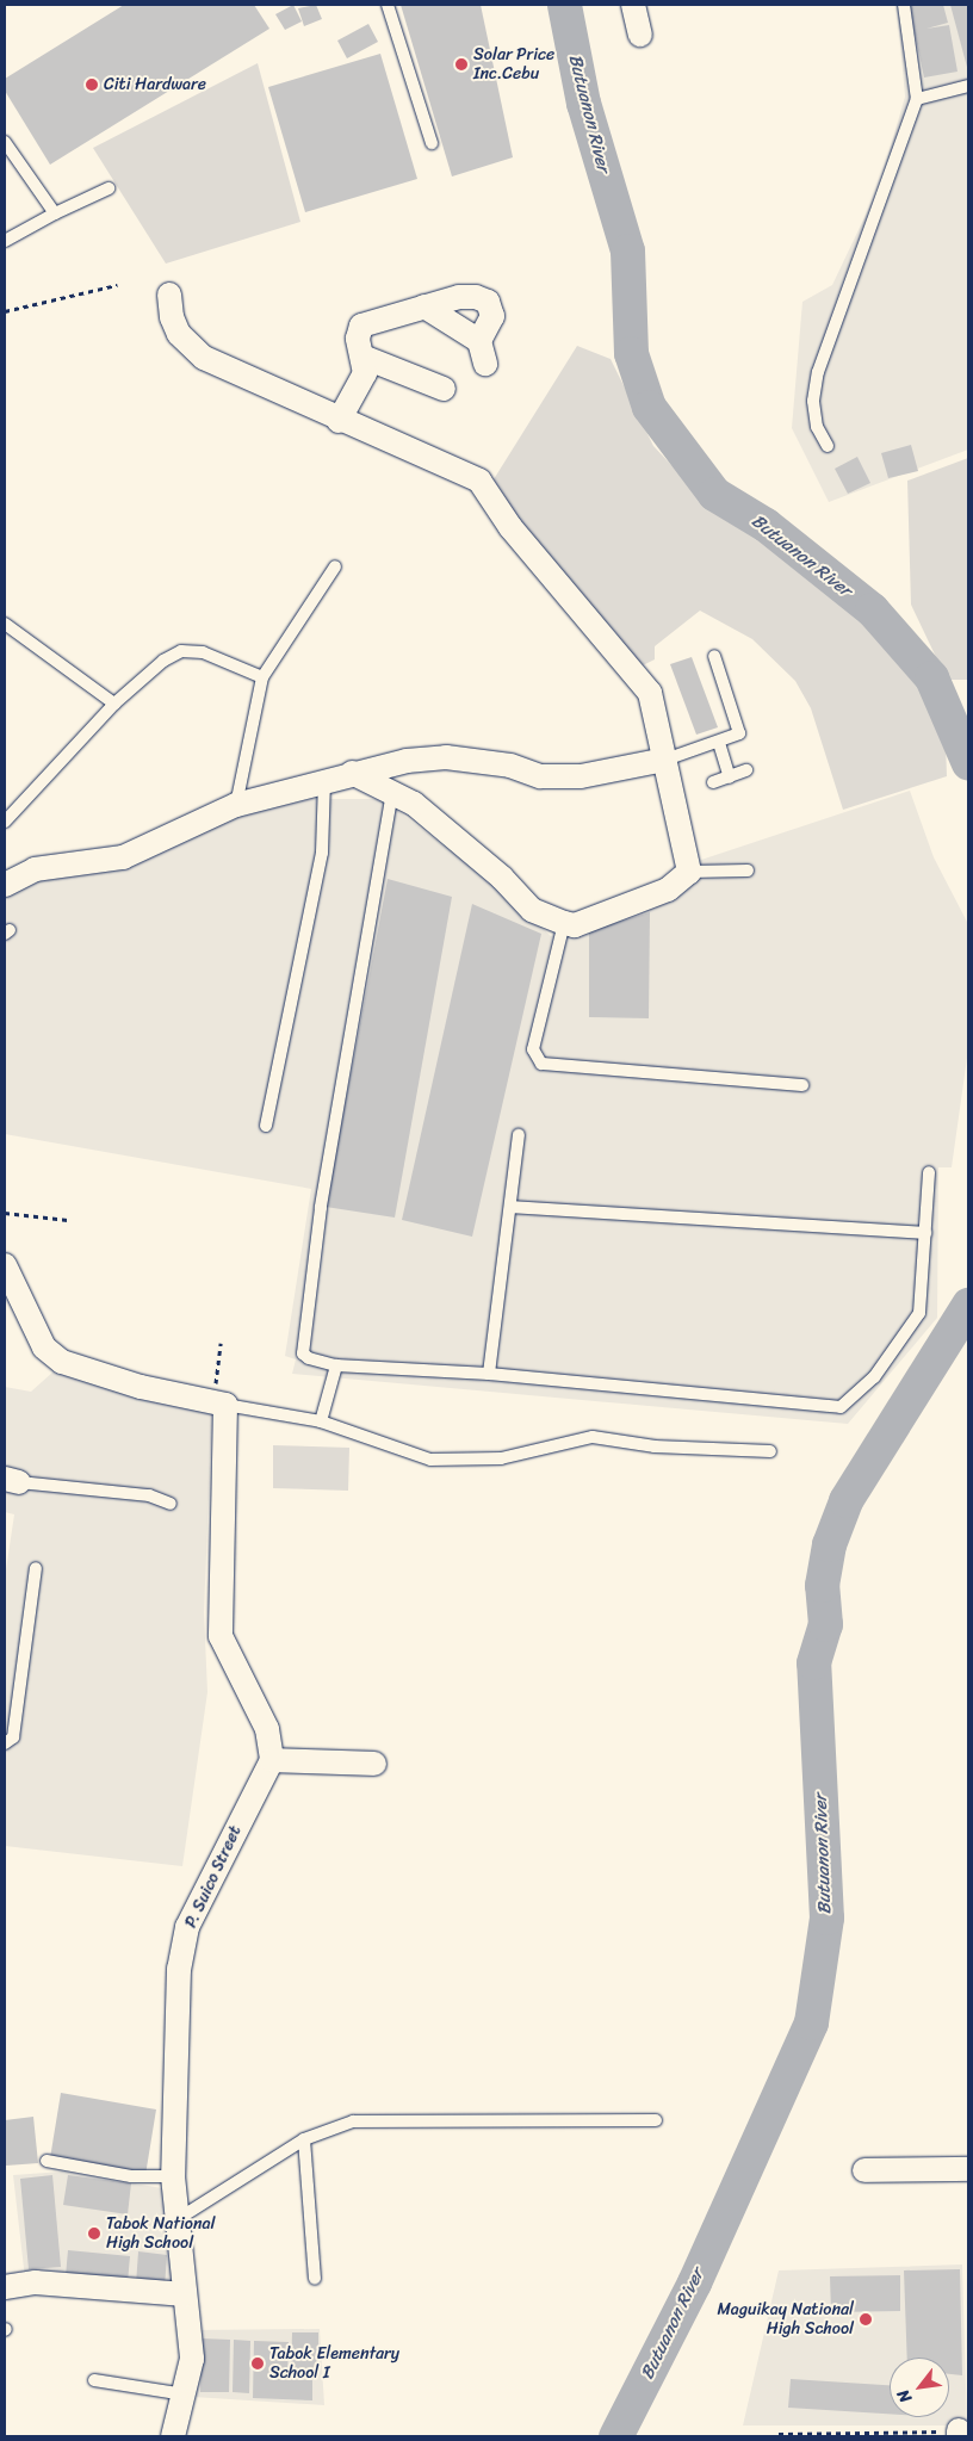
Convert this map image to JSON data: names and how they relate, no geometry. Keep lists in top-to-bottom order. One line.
{"streets":{"street":["P. Suico Street"]},"water":["Butuanon River"],"places":["Solar Price Inc.Cebu","Citi Hardware","Tabok National High School","Maguikay National High School","Tabok Elementary School I"],"north":"bottom left"}
